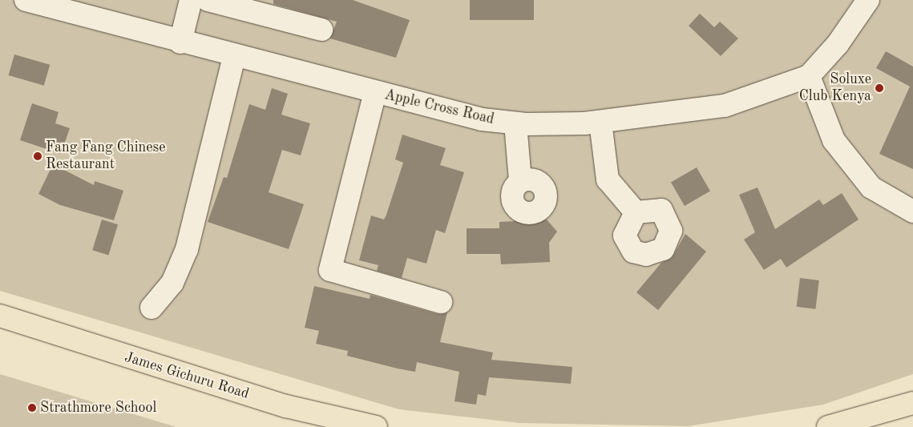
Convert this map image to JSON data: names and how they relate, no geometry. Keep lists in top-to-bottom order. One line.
{"streets":{"main road":["James Gichuru Road"],"street":["Apple Cross Road"]},"places":["Soluxe Club Kenya","Fang Fang Chinese Restaurant","Strathmore School"]}
